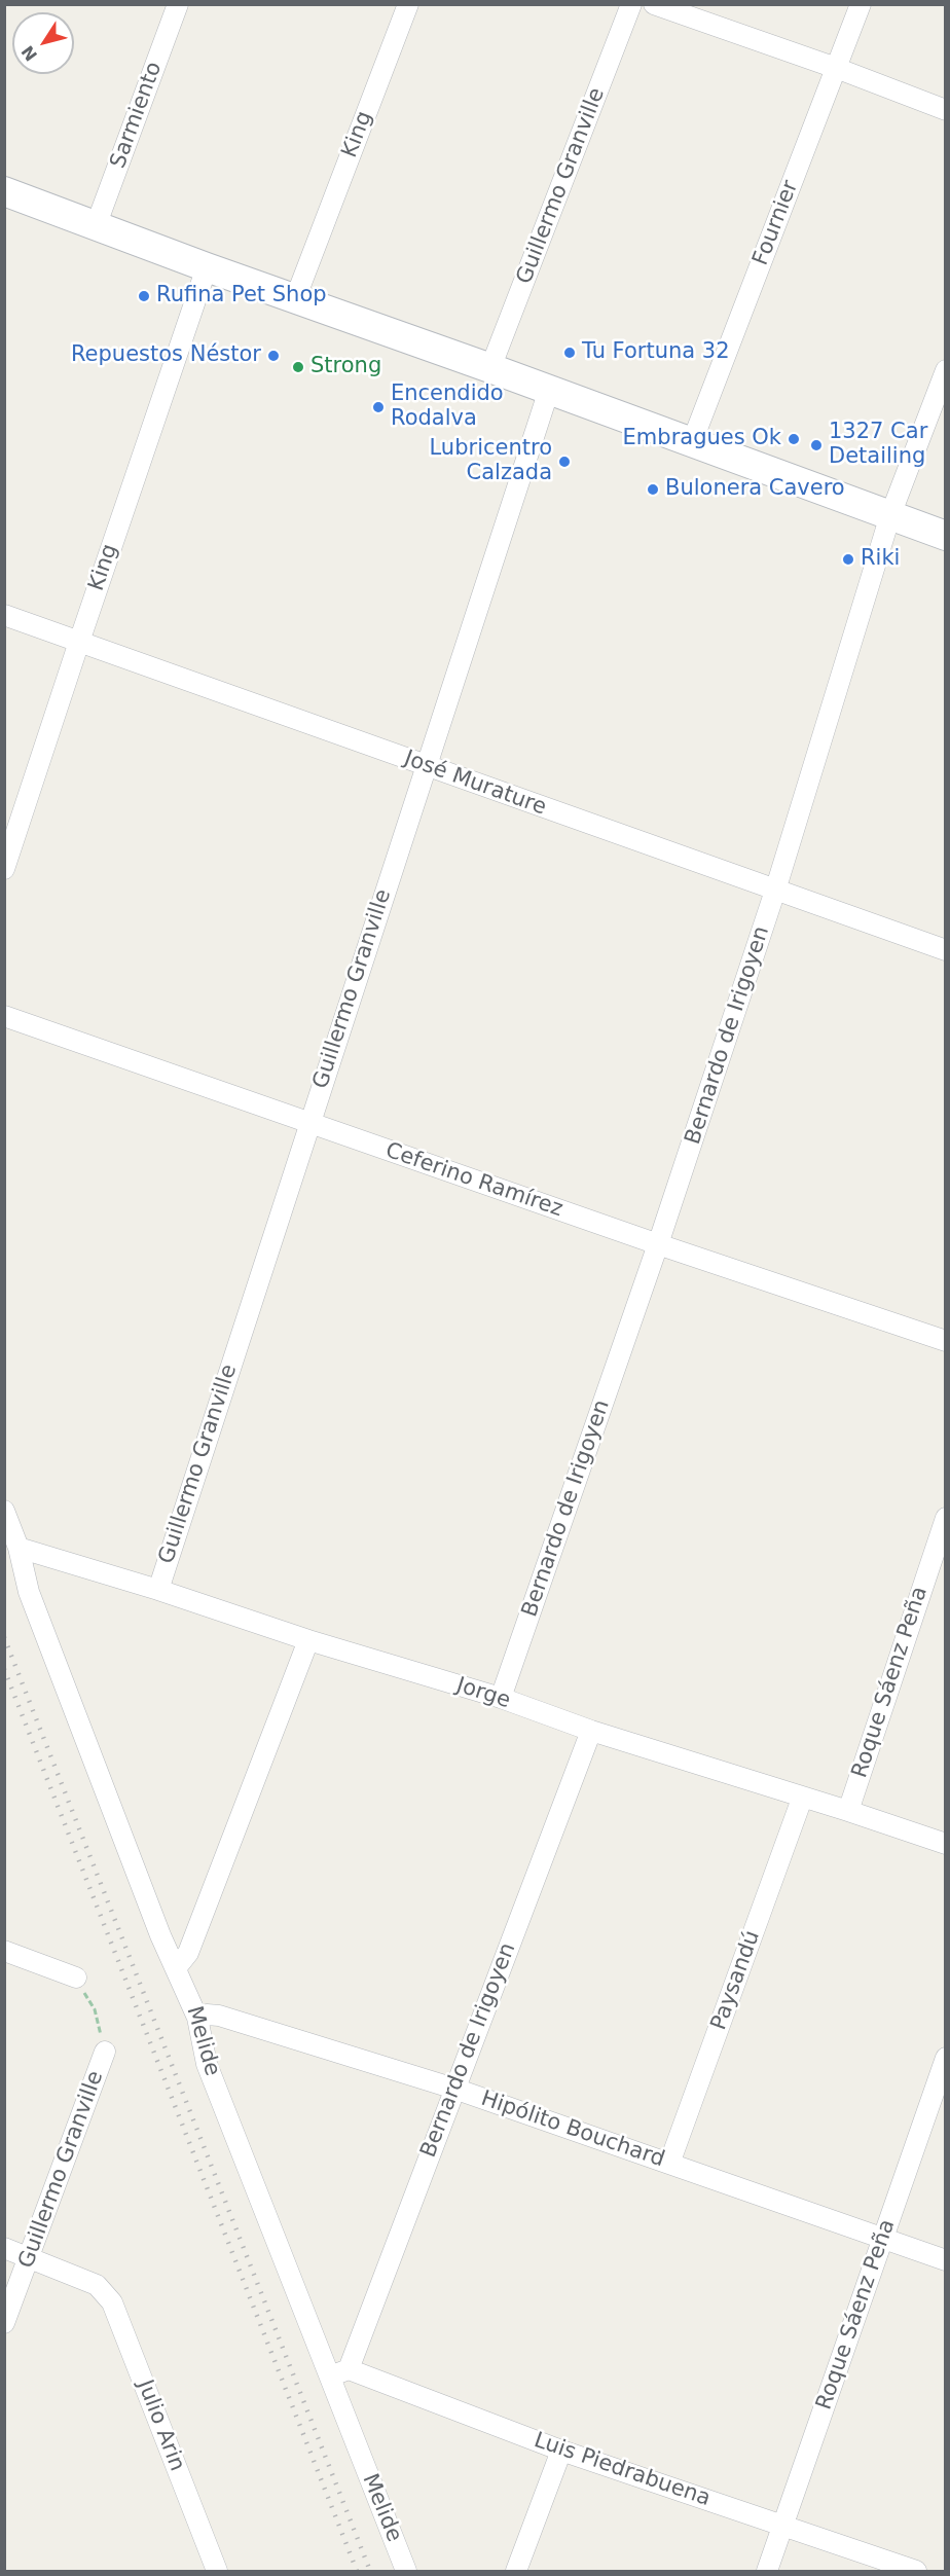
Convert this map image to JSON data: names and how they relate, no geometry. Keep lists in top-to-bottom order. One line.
{"streets":{"street":["Sarmiento","King","Guillermo Granville","Fournier","José Murature","Bernardo de Irigoyen","Ceferino Ramírez","Roque Sáenz Peña","Jorge","Paysandú","Melide","Hipólito Bouchard","Julio Arin","Luis Piedrabuena"]},"crossings":[["King","José Murature"],["Guillermo Granville","José Murature"],["Guillermo Granville","Ceferino Ramírez"],["Guillermo Granville","Jorge"],["Guillermo Granville","Julio Arin"],["José Murature","Bernardo de Irigoyen"],["Bernardo de Irigoyen","Ceferino Ramírez"],["Bernardo de Irigoyen","Jorge"],["Bernardo de Irigoyen","Hipólito Bouchard"],["Bernardo de Irigoyen","Luis Piedrabuena"],["Roque Sáenz Peña","Jorge"],["Roque Sáenz Peña","Hipólito Bouchard"],["Roque Sáenz Peña","Luis Piedrabuena"],["Jorge","Paysandú"],["Jorge","Melide"],["Paysandú","Hipólito Bouchard"],["Melide","Hipólito Bouchard"]],"places":["Rufina Pet Shop","Tu Fortuna 32","Repuestos Néstor","Strong","Encendido Rodalva","Embragues Ok","1327 Car Detailing","Lubricentro Calzada","Bulonera Cavero","Riki"],"north":"bottom left"}
